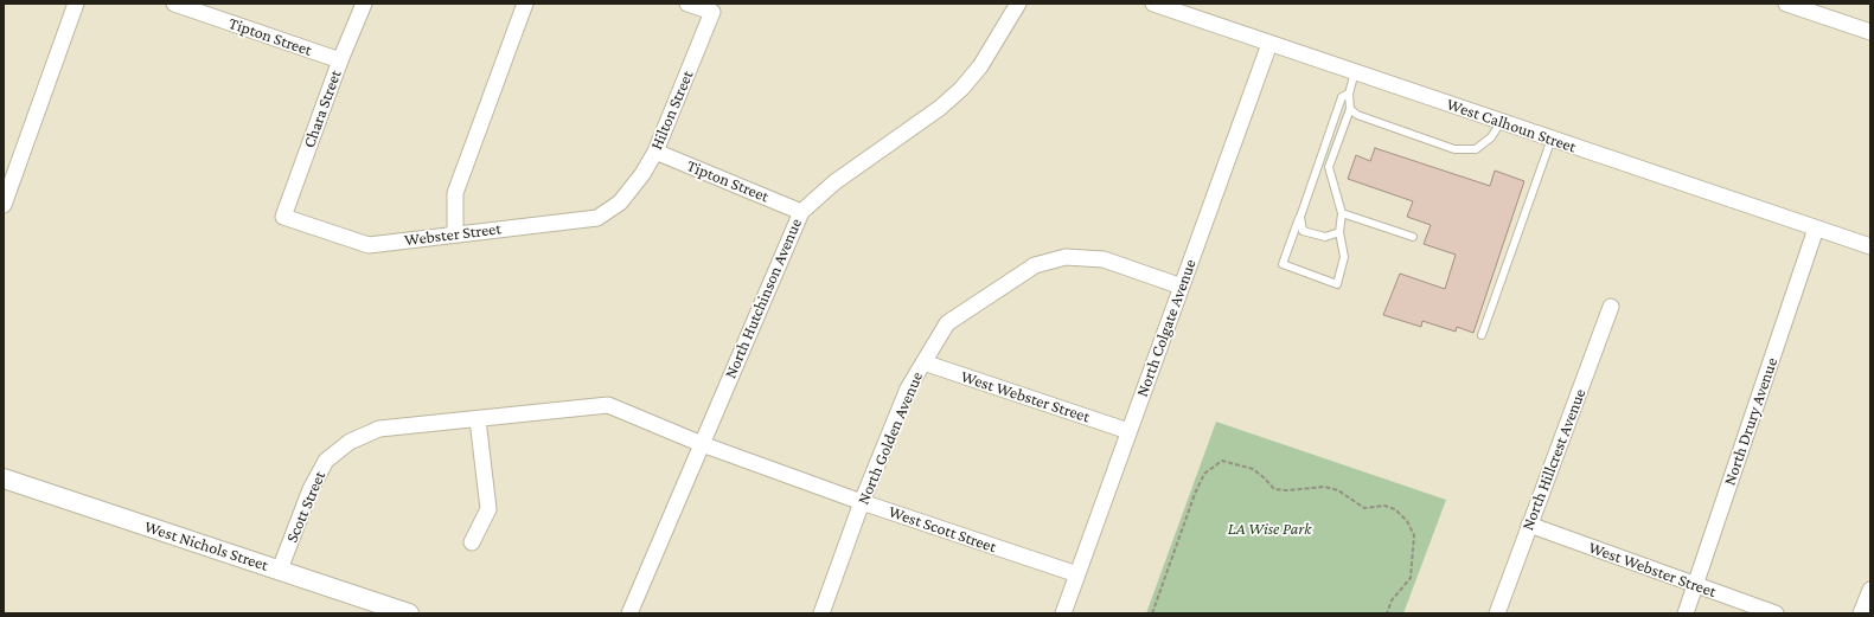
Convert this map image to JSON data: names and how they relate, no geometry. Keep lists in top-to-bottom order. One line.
{"streets":{"street":["Tipton Street","Chara Street","Hilton Street","West Calhoun Street","Webster Street","North Hutchinson Avenue","North Colgate Avenue","West Webster Street","North Drury Avenue","North Golden Avenue","North Hillcrest Avenue","Scott Street","West Scott Street","West Nichols Street"]},"crossings":[["Tipton Street","Chara Street"],["Tipton Street","Hilton Street"],["Tipton Street","North Hutchinson Avenue"],["Chara Street","Webster Street"],["Hilton Street","Webster Street"],["West Calhoun Street","North Colgate Avenue"],["West Calhoun Street","North Drury Avenue"],["North Hutchinson Avenue","Scott Street"],["North Hutchinson Avenue","West Scott Street"],["North Colgate Avenue","West Webster Street"],["North Colgate Avenue","North Golden Avenue"],["North Colgate Avenue","West Scott Street"],["West Webster Street","North Drury Avenue"],["West Webster Street","North Golden Avenue"],["West Webster Street","North Hillcrest Avenue"],["North Golden Avenue","West Scott Street"],["Scott Street","West Scott Street"],["Scott Street","West Nichols Street"]],"parks":["LA Wise Park"]}
